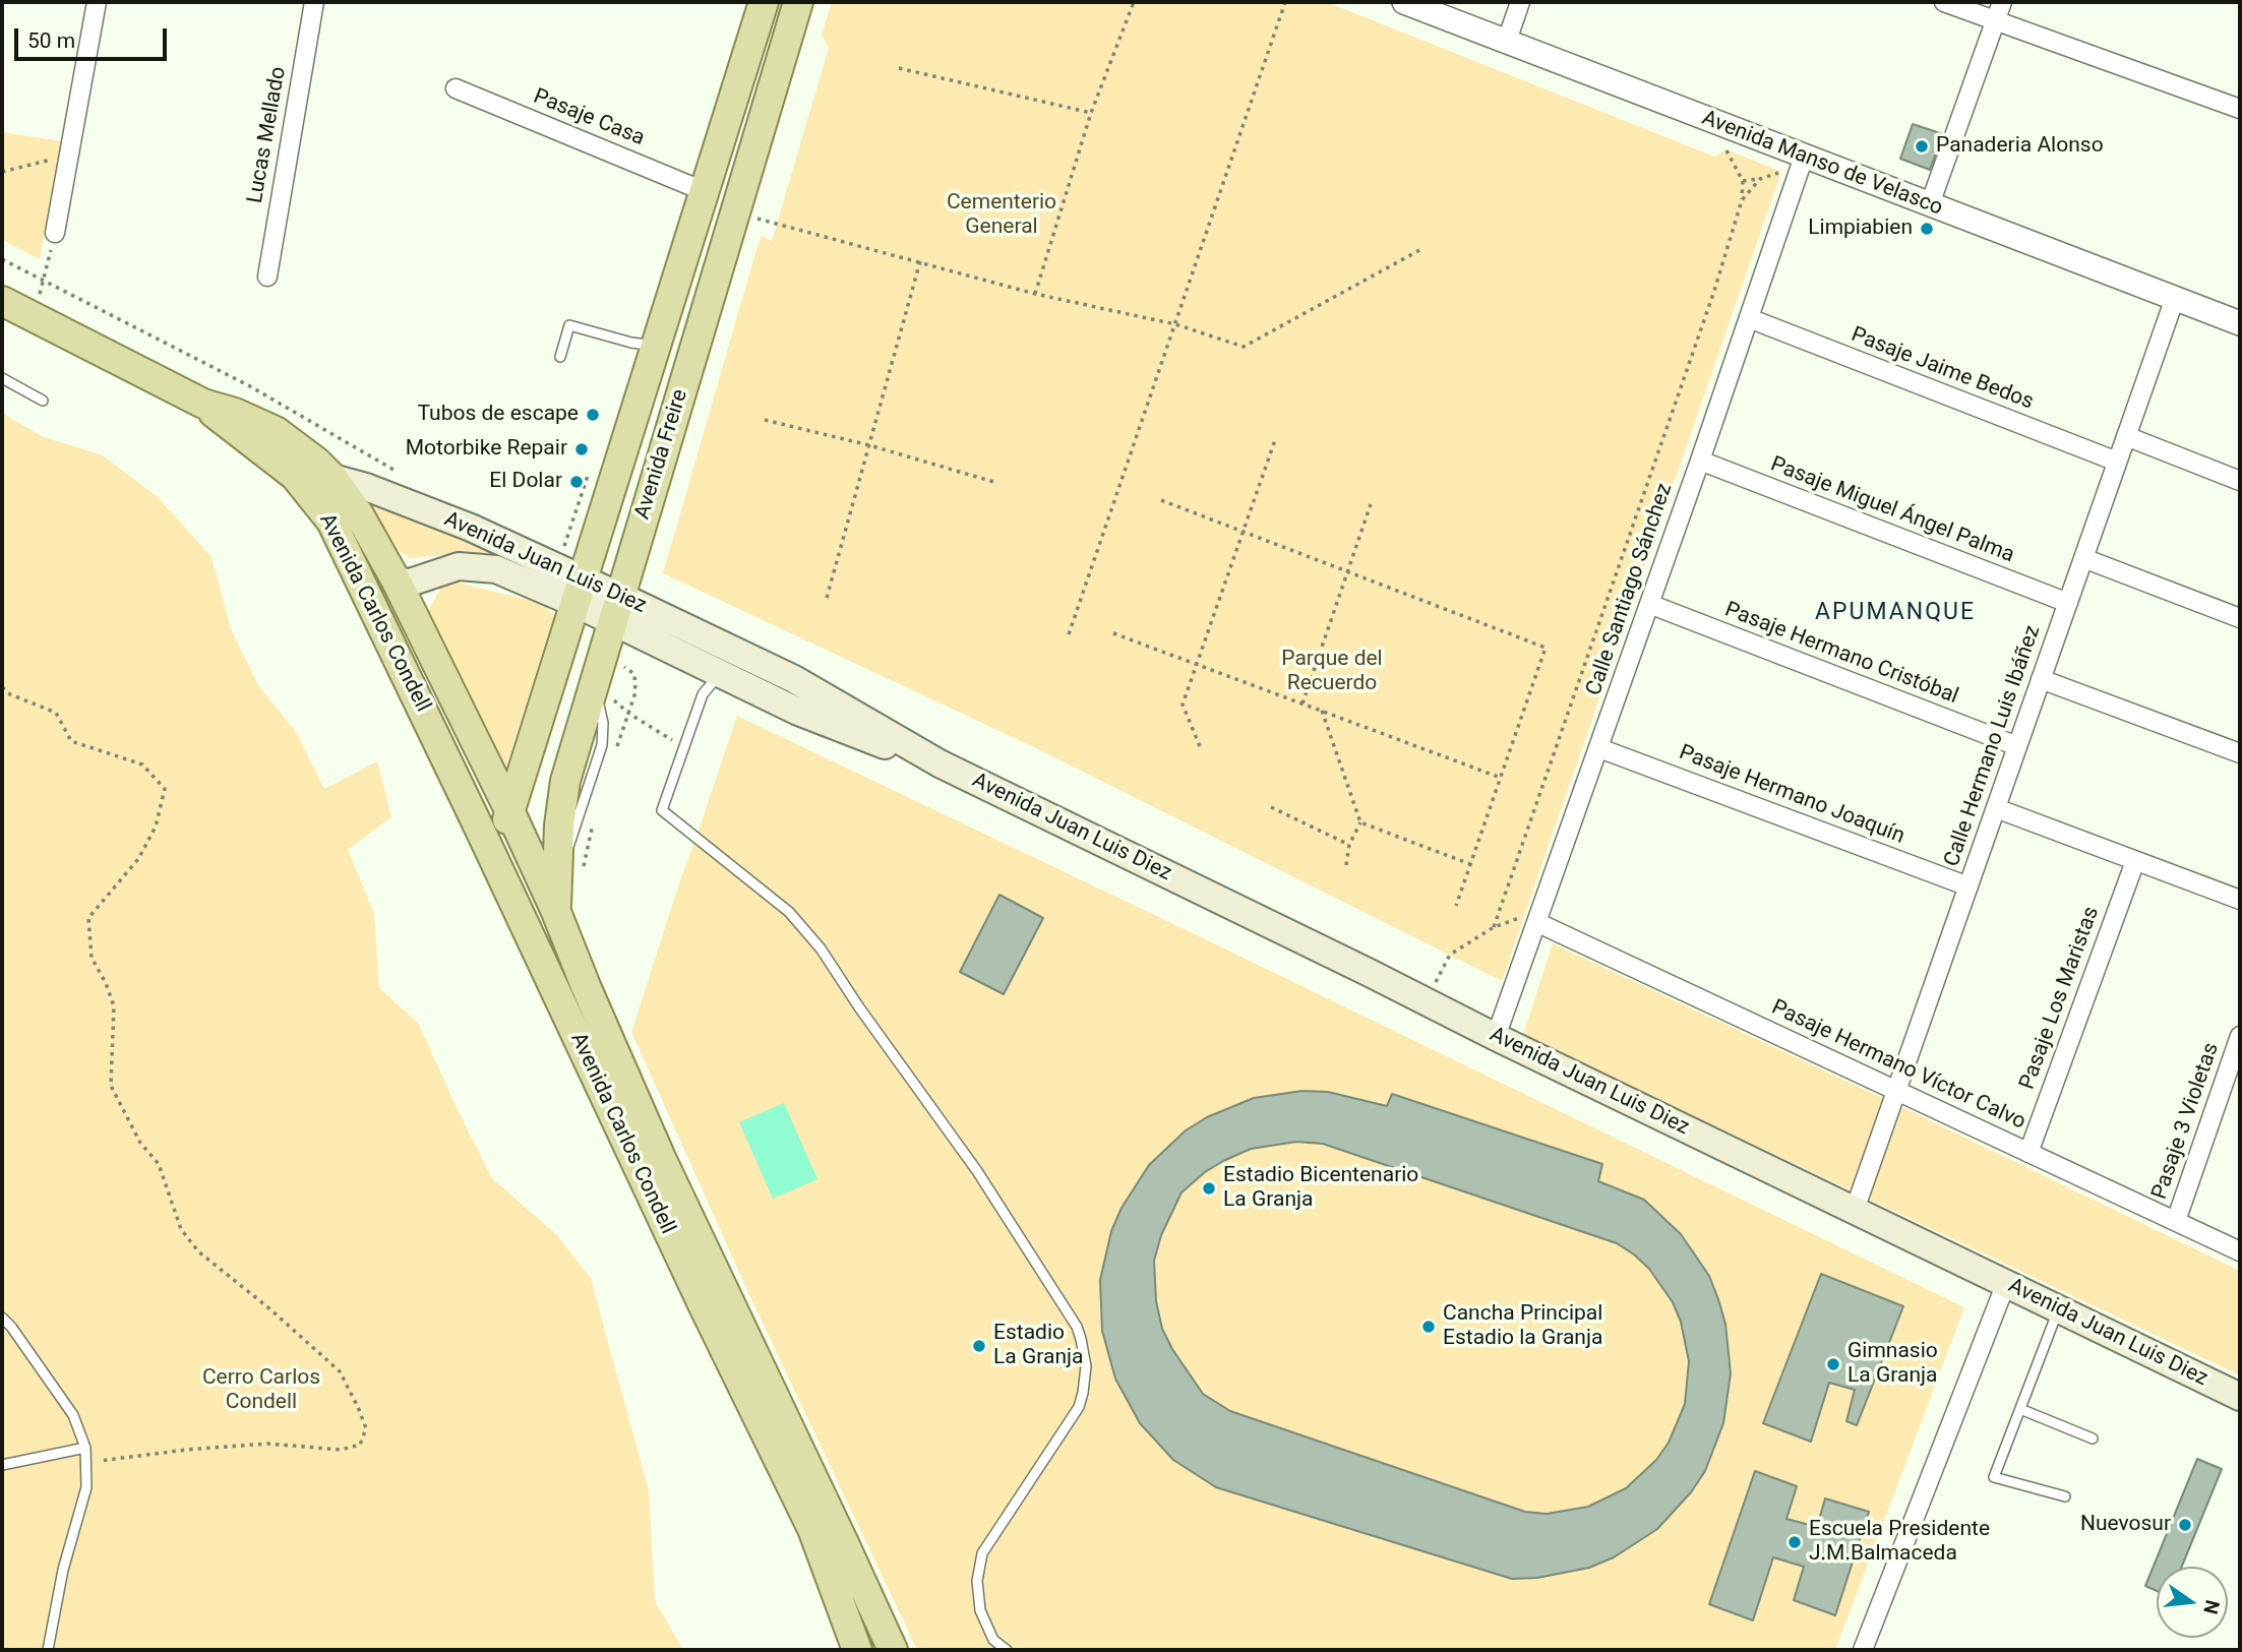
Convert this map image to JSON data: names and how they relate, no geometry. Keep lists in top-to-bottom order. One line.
{"streets":{"main road":["Avenida Freire","Avenida Juan Luis Diez","Avenida Carlos Condell"],"street":["Pasaje Casa","Lucas Mellado","Avenida Manso de Velasco","Pasaje Jaime Bedos","Pasaje Miguel Ángel Palma","Calle Santiago Sánchez","Pasaje Hermano Cristóbal","Calle Hermano Luis Ibáñez","Pasaje Hermano Joaquín","Pasaje Los Maristas","Pasaje Hermano Víctor Calvo","Pasaje 3 Violetas"]},"crossings":[["Pasaje Casa","Avenida Freire"],["Avenida Manso de Velasco","Calle Santiago Sánchez"],["Avenida Manso de Velasco","Calle Hermano Luis Ibáñez"],["Pasaje Jaime Bedos","Calle Santiago Sánchez"],["Pasaje Jaime Bedos","Calle Hermano Luis Ibáñez"],["Avenida Freire","Avenida Juan Luis Diez"],["Avenida Freire","Avenida Carlos Condell"],["Pasaje Miguel Ángel Palma","Calle Santiago Sánchez"],["Pasaje Miguel Ángel Palma","Calle Hermano Luis Ibáñez"],["Avenida Juan Luis Diez","Calle Santiago Sánchez"],["Avenida Juan Luis Diez","Avenida Carlos Condell"],["Avenida Juan Luis Diez","Calle Hermano Luis Ibáñez"],["Calle Santiago Sánchez","Pasaje Hermano Cristóbal"],["Calle Santiago Sánchez","Pasaje Hermano Joaquín"],["Calle Santiago Sánchez","Pasaje Hermano Víctor Calvo"],["Pasaje Hermano Cristóbal","Calle Hermano Luis Ibáñez"],["Calle Hermano Luis Ibáñez","Pasaje Hermano Joaquín"],["Calle Hermano Luis Ibáñez","Pasaje Hermano Víctor Calvo"],["Pasaje Los Maristas","Pasaje Hermano Víctor Calvo"],["Pasaje Hermano Víctor Calvo","Pasaje 3 Violetas"]],"districts":["APUMANQUE"],"parks":["Cementerio General","Parque del Recuerdo","Cerro Carlos Condell"],"places":["Panaderia Alonso","Limpiabien","Tubos de escape","Motorbike Repair","El Dolar","Estadio Bicentenario La Granja","Cancha Principal Estadio la Granja","Estadio La Granja","Gimnasio La Granja","Nuevosur","Escuela Presidente J.M.Balmaceda"],"scale_bar":"50 m","north":"right"}
